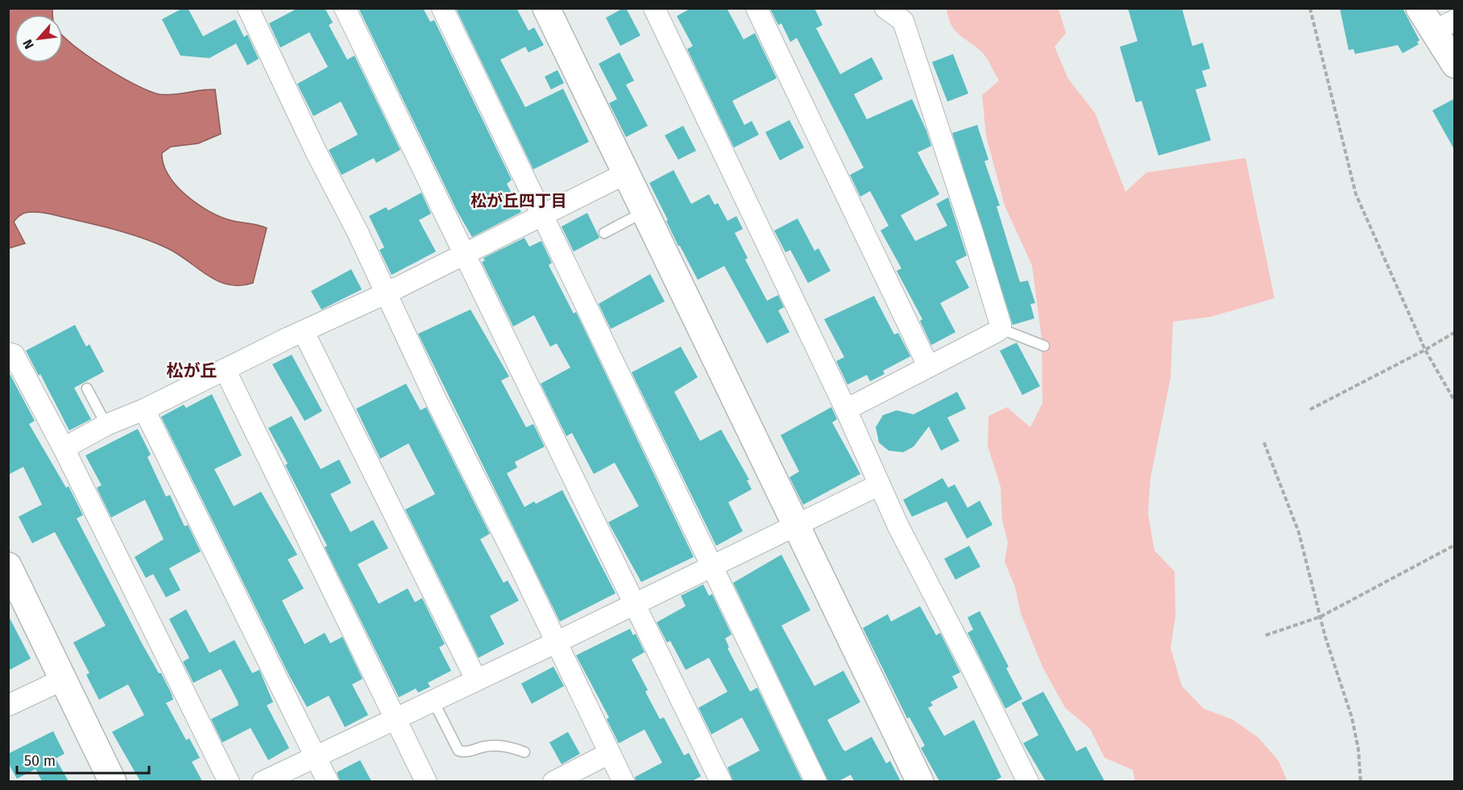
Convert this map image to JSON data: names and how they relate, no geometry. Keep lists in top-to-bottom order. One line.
{"districts":["松が丘四丁目","松が丘"],"scale_bar":"50 m","north":"bottom left"}
